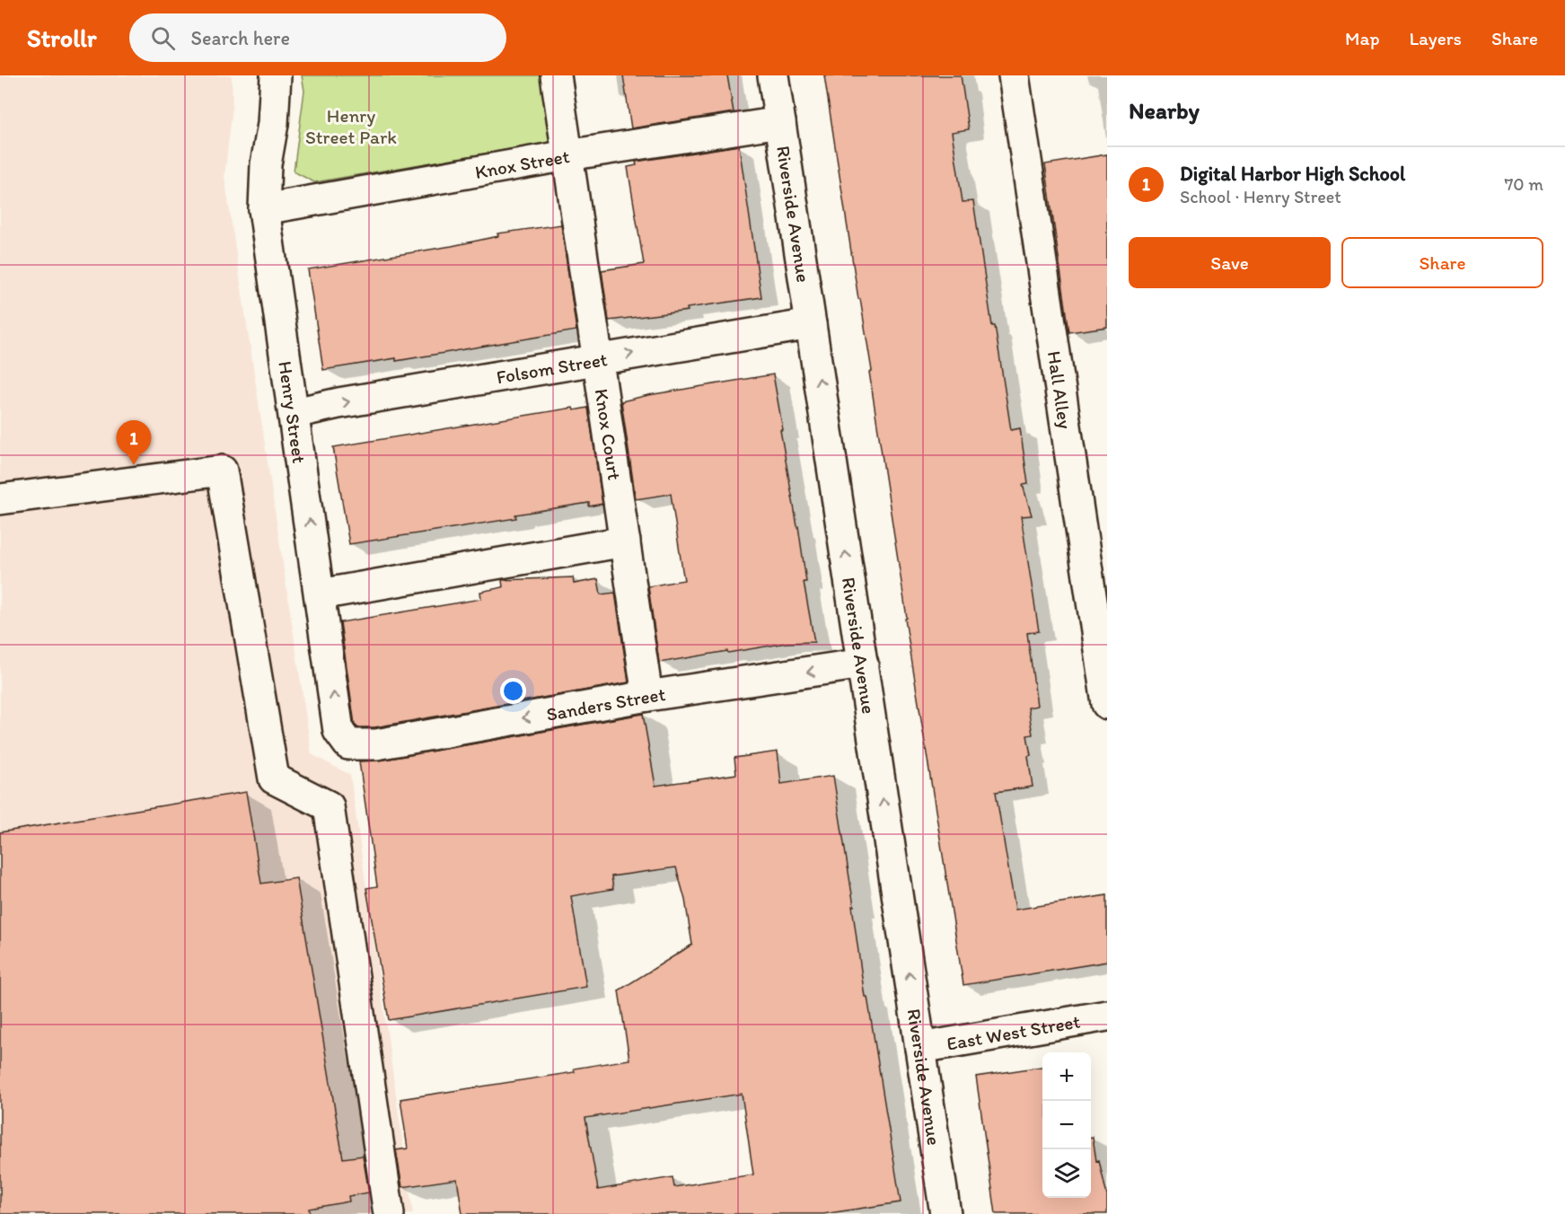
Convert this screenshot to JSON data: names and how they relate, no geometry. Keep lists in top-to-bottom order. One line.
{"streets":{"street":["Knox Street","Riverside Avenue","Folsom Street","Hall Alley","Henry Street","Knox Court","Sanders Street","East West Street"]},"crossings":[["Knox Street","Riverside Avenue"],["Knox Street","Henry Street"],["Knox Street","Knox Court"],["Riverside Avenue","Folsom Street"],["Riverside Avenue","Sanders Street"],["Riverside Avenue","East West Street"],["Folsom Street","Henry Street"],["Folsom Street","Knox Court"],["Henry Street","Sanders Street"],["Knox Court","Sanders Street"]],"one_way":["Riverside Avenue","Henry Street"],"parks":["Henry Street Park"],"page":{"header":"Strollr","search":"Search here","nav":["Map","Layers","Share"],"heading":"Nearby","list":[{"mark":"1","name":"Digital Harbor High School","note":"School · Henry Street","value":"70 m"}],"buttons":["Save","Share"],"pins":"1","map_buttons":["+","−"]}}
